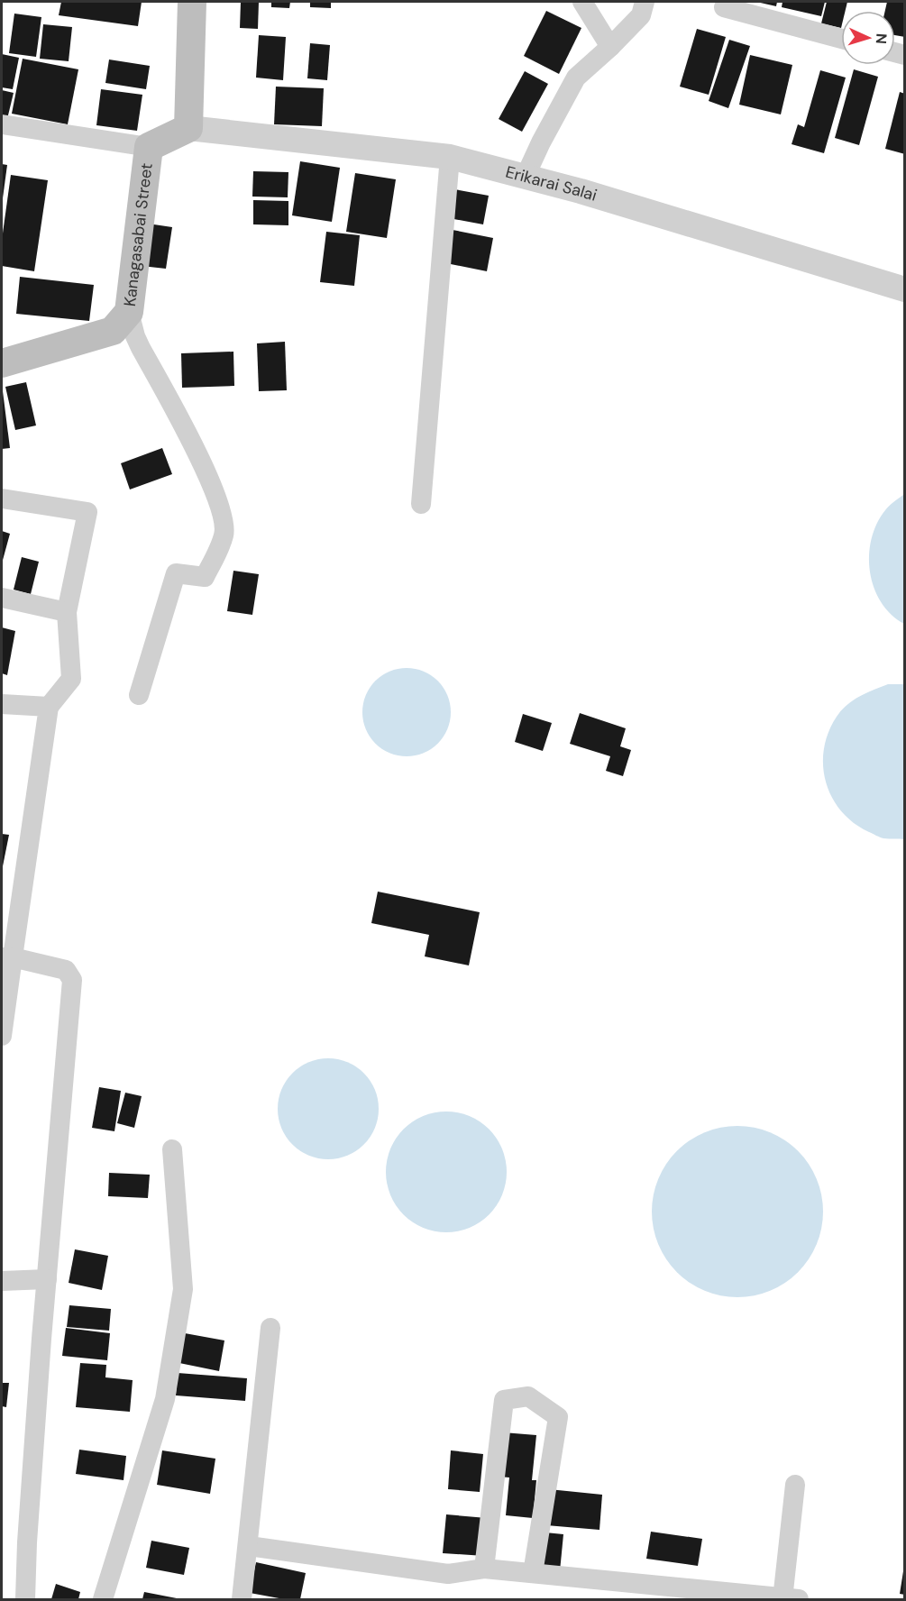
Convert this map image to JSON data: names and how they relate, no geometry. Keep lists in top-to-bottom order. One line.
{"streets":{"main road":["Kanagasabai Street"],"street":["Erikarai Salai"]},"north":"right"}
